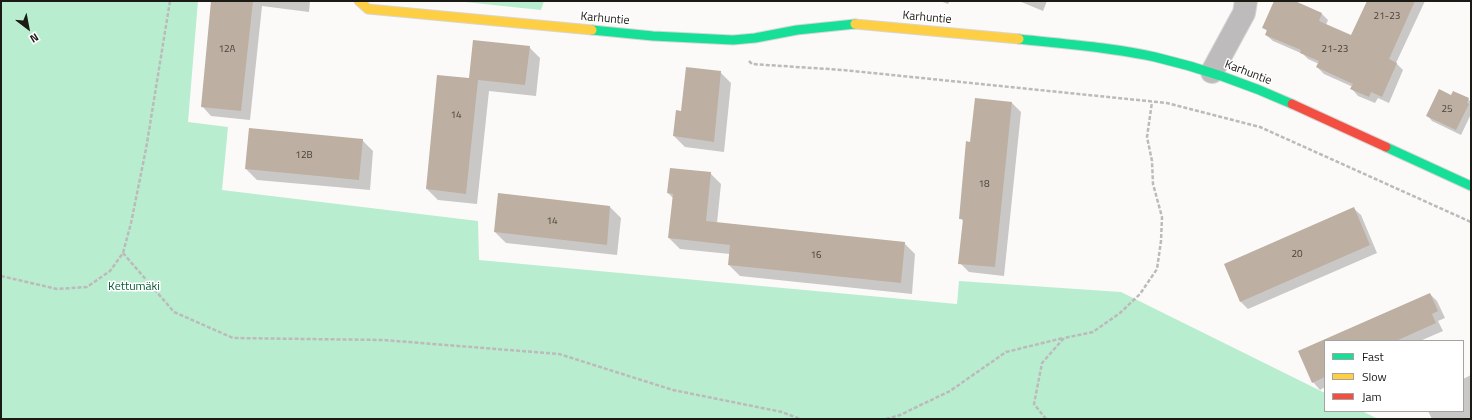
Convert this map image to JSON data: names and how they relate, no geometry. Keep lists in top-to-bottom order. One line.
{"streets":{"street":["Karhuntie"]},"parks":["Kettumäki"],"house_numbers":["21-23","12A","21-23","25","14","12B","18","14","20","16"],"legend":["Fast","Slow","Jam"],"north":"bottom right"}
